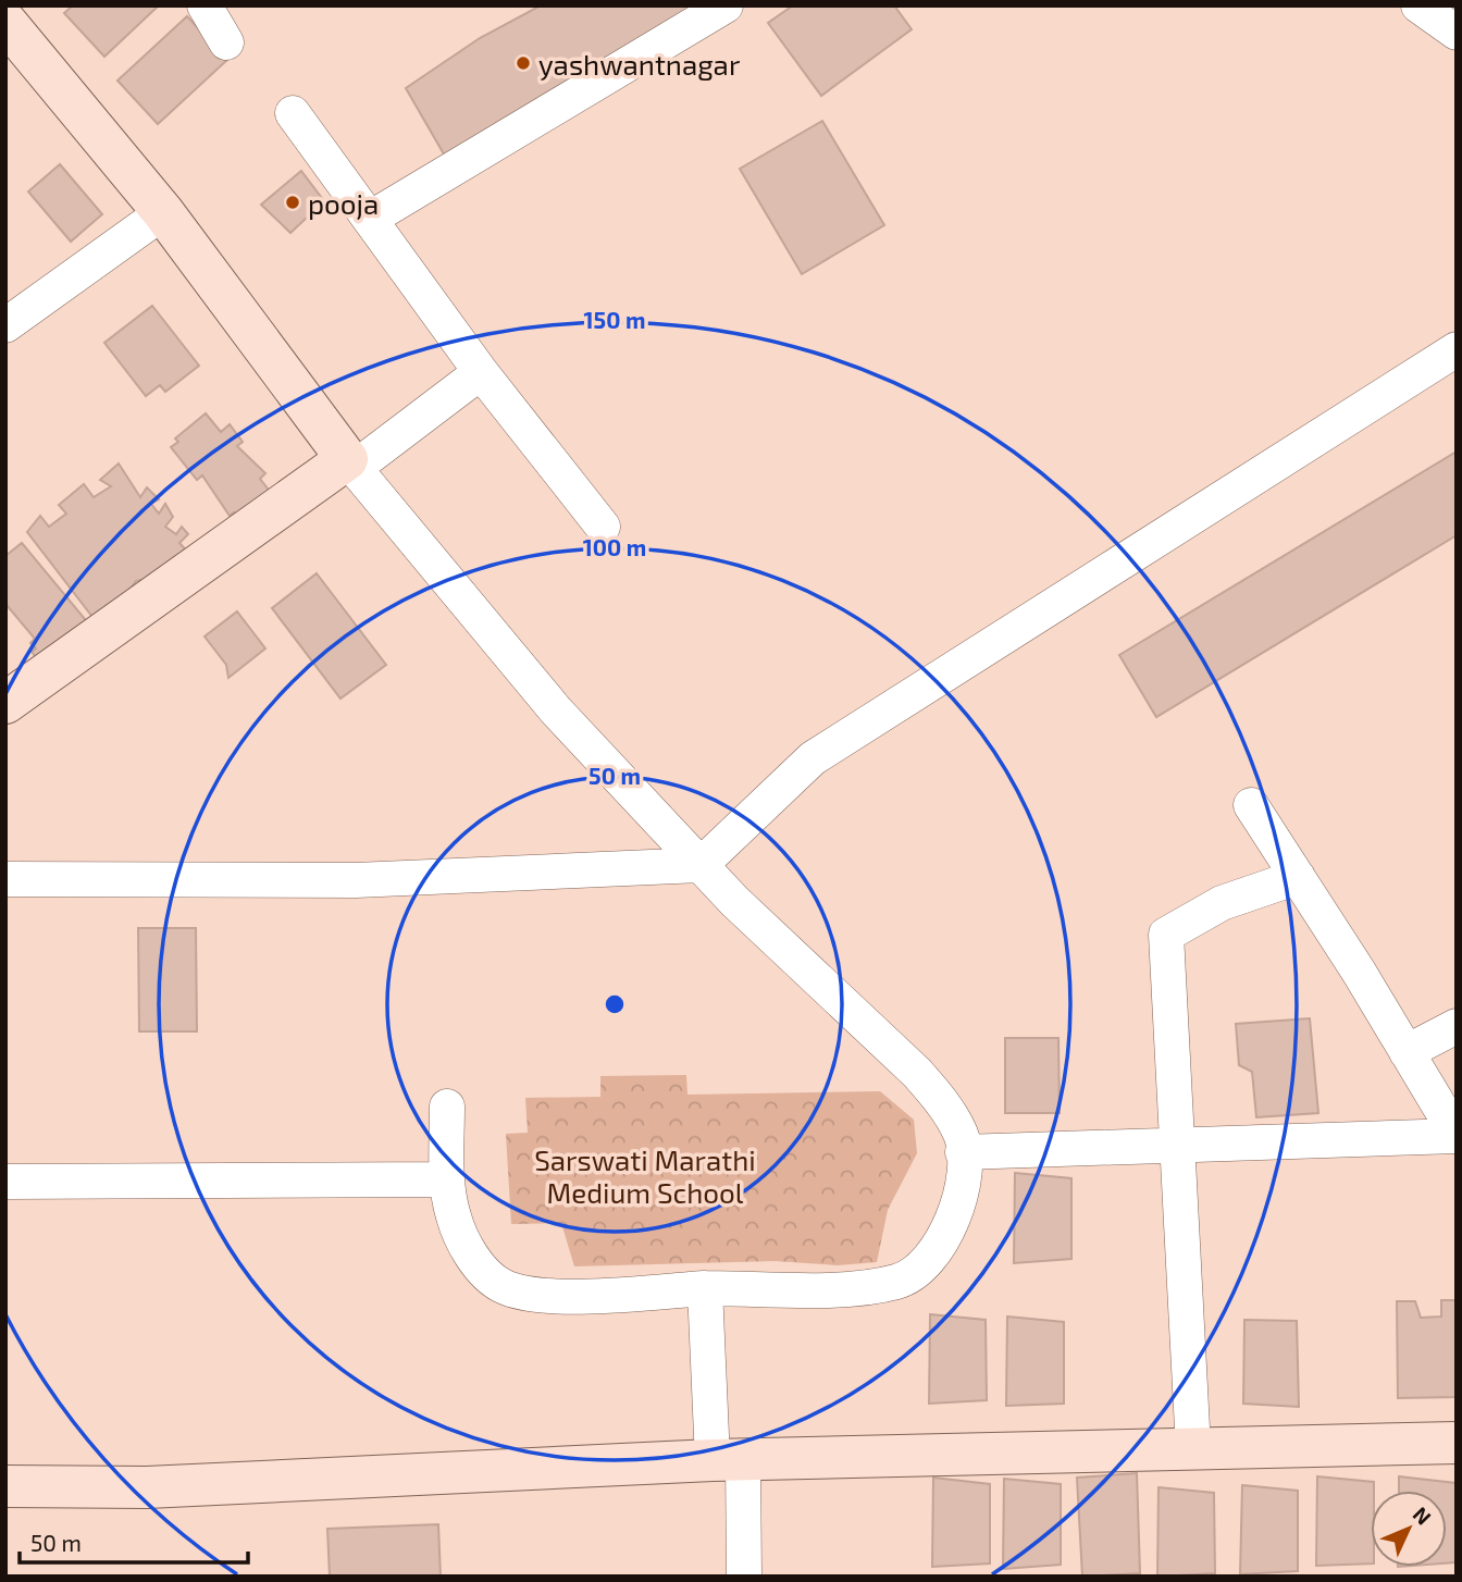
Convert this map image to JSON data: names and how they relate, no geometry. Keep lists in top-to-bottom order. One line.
{"parks":["Sarswati Marathi Medium School"],"places":["yashwantnagar","pooja"],"scale_bar":"50 m","north":"top right","rings":["150 m","100 m","50 m"]}
